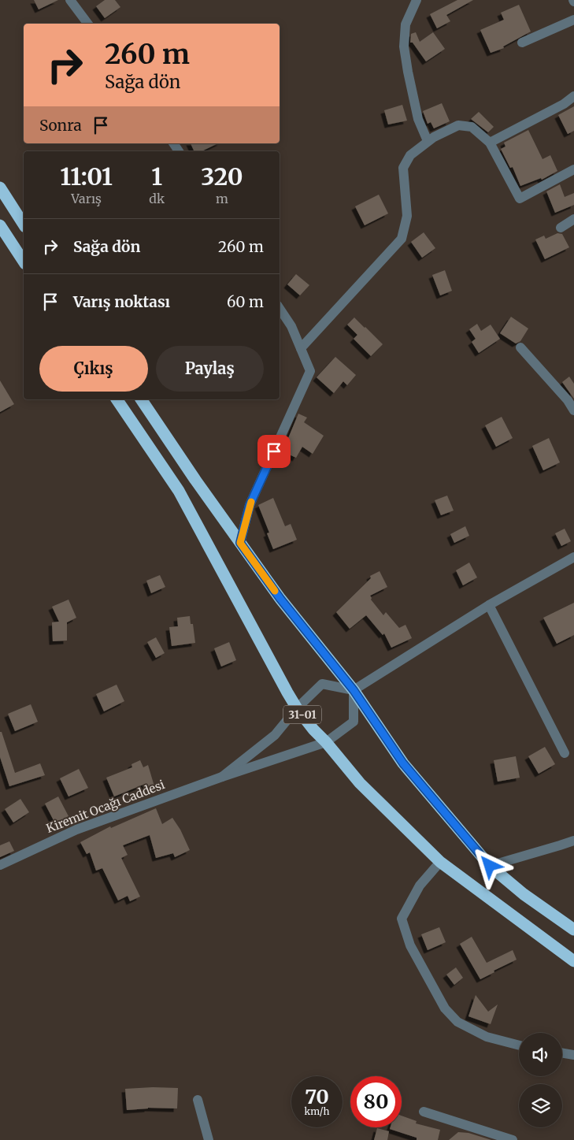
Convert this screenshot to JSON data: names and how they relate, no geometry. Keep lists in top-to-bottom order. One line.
{"streets":{"highway":["31-01"],"street":["Kiremit Ocağı Caddesi"]},"crossings":[["31-01","Kiremit Ocağı Caddesi"]],"page":{"turn":["260 m","Sağa dön"],"then":"Sonra","eta":["11:01","Varış","1","dk","320","m"],"list":[{"name":"Sağa dön","value":"260 m"},{"name":"Varış noktası","value":"60 m"}],"buttons":["Çıkış","Paylaş"],"speed":"70 km/h","limit":"80"}}
